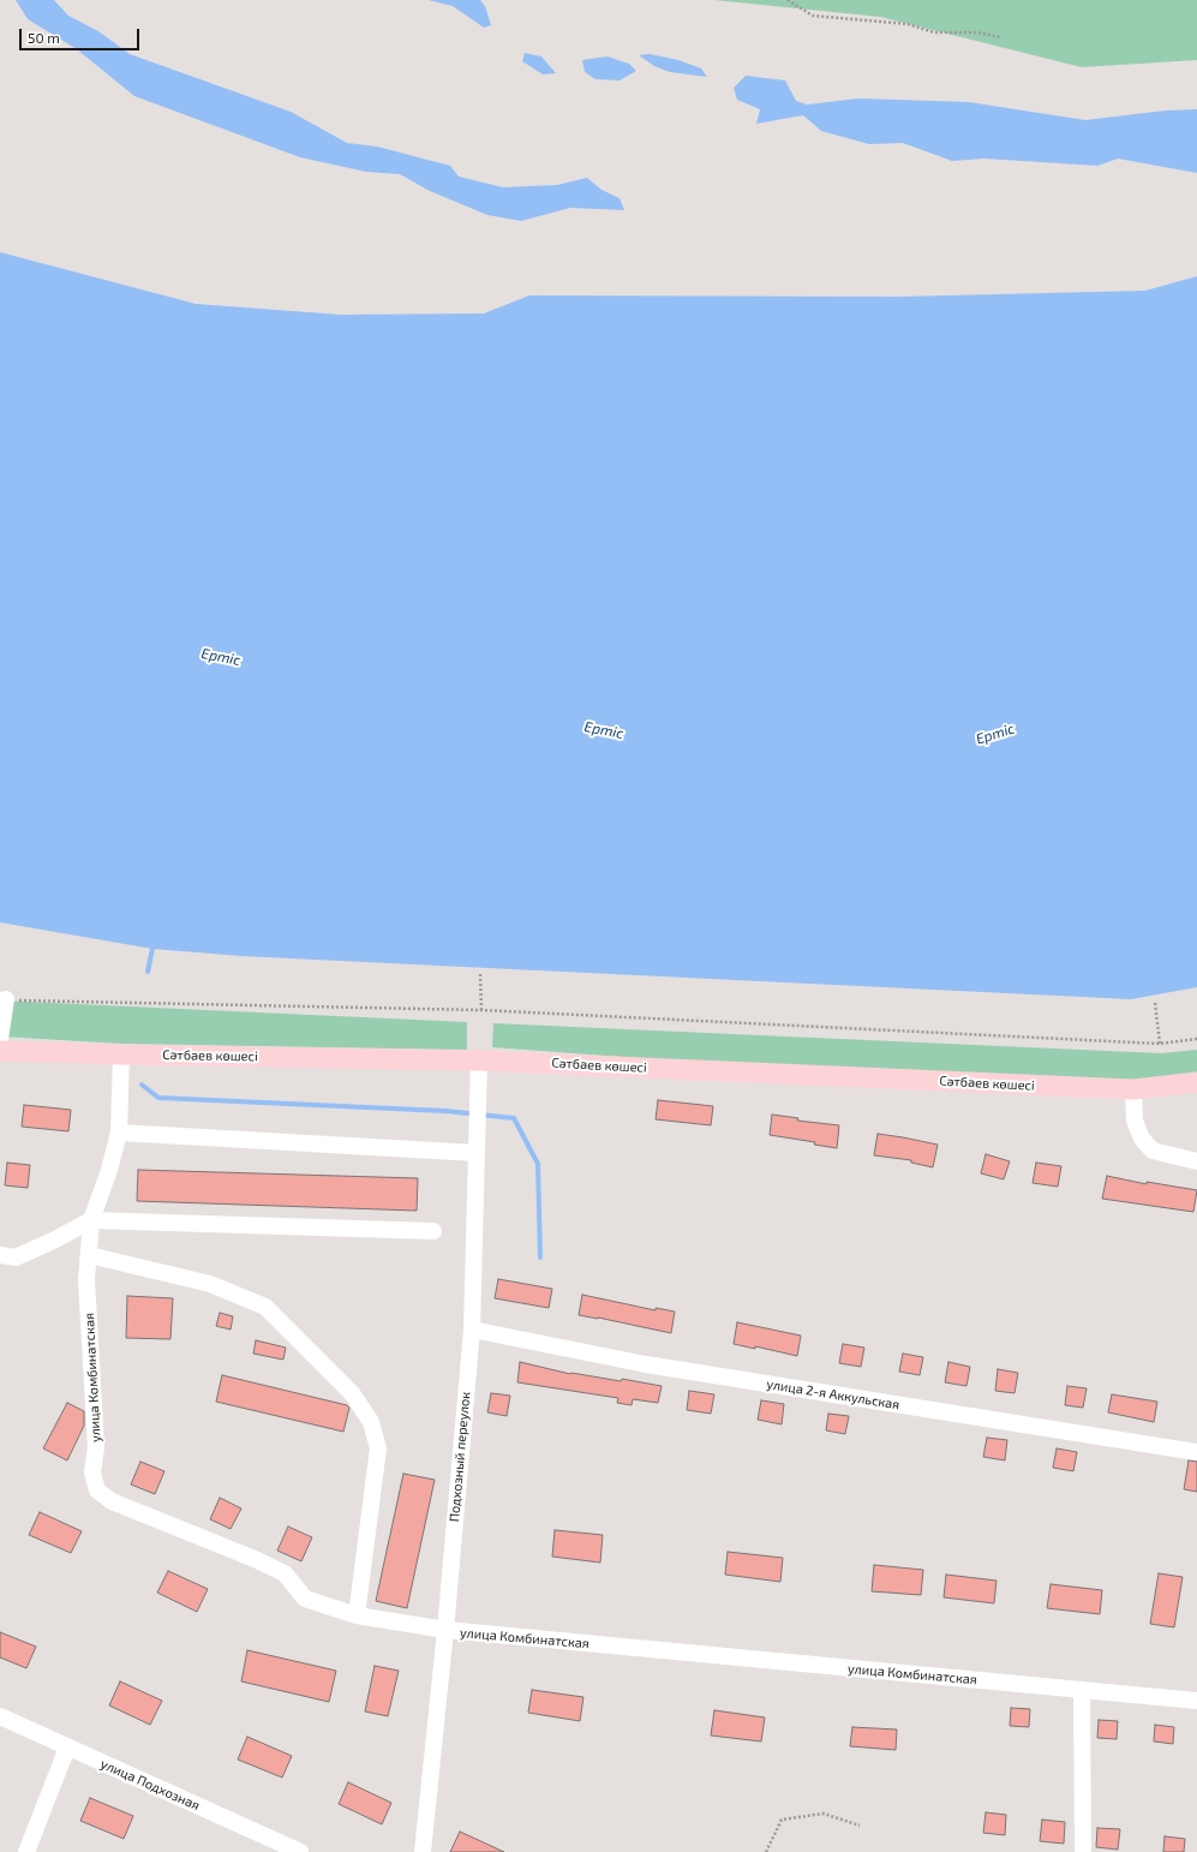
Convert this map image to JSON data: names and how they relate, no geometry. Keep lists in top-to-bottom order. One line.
{"streets":{"main road":["Сәтбаев көшесі"],"street":["улица Комбинатская","улица 2-я Аккульская","Подхозный переулок","улица Подхозная"]},"crossings":[["Сәтбаев көшесі","улица Комбинатская"],["Сәтбаев көшесі","Подхозный переулок"],["улица Комбинатская","Подхозный переулок"],["улица 2-я Аккульская","Подхозный переулок"]],"water":["Ертіс"],"scale_bar":"50 m"}
